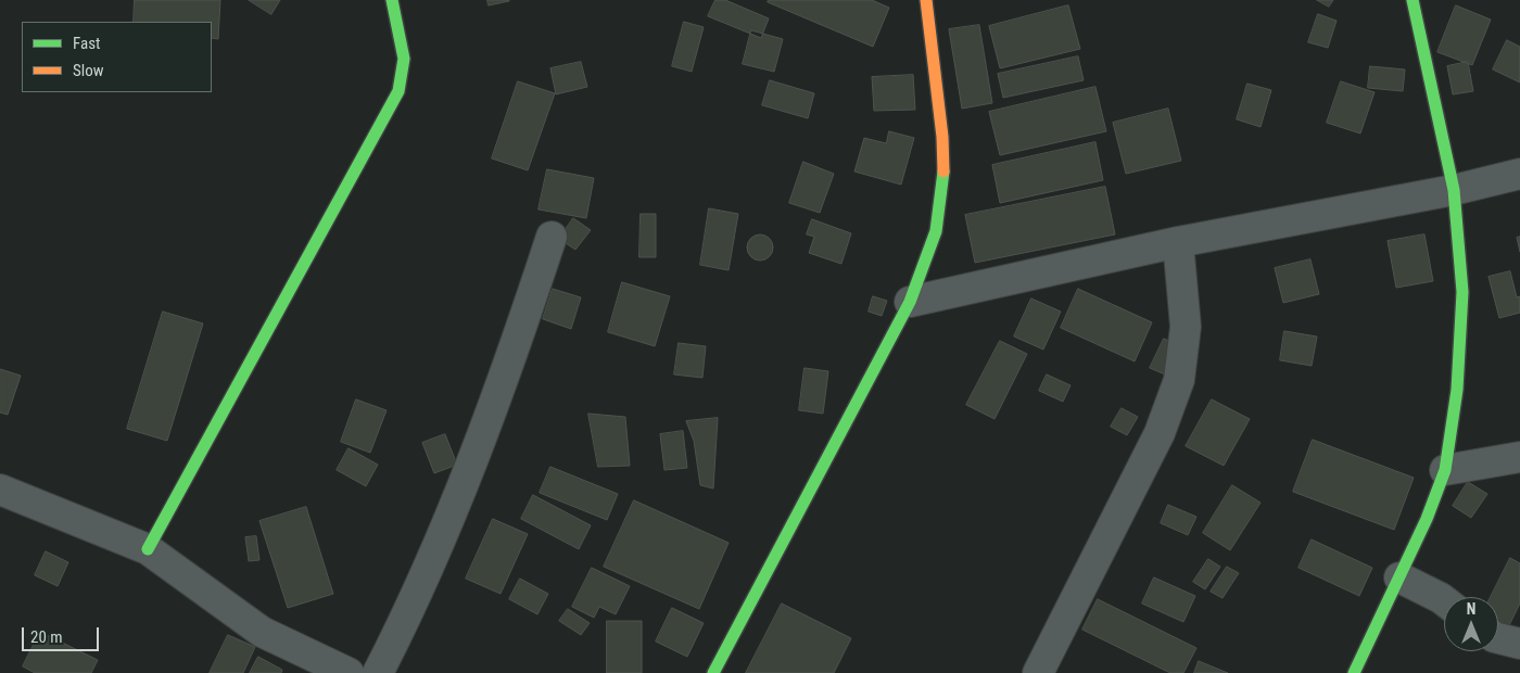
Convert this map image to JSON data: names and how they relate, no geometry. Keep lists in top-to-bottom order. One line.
{"legend":["Fast","Slow"],"scale_bar":"20 m","north":"top"}
